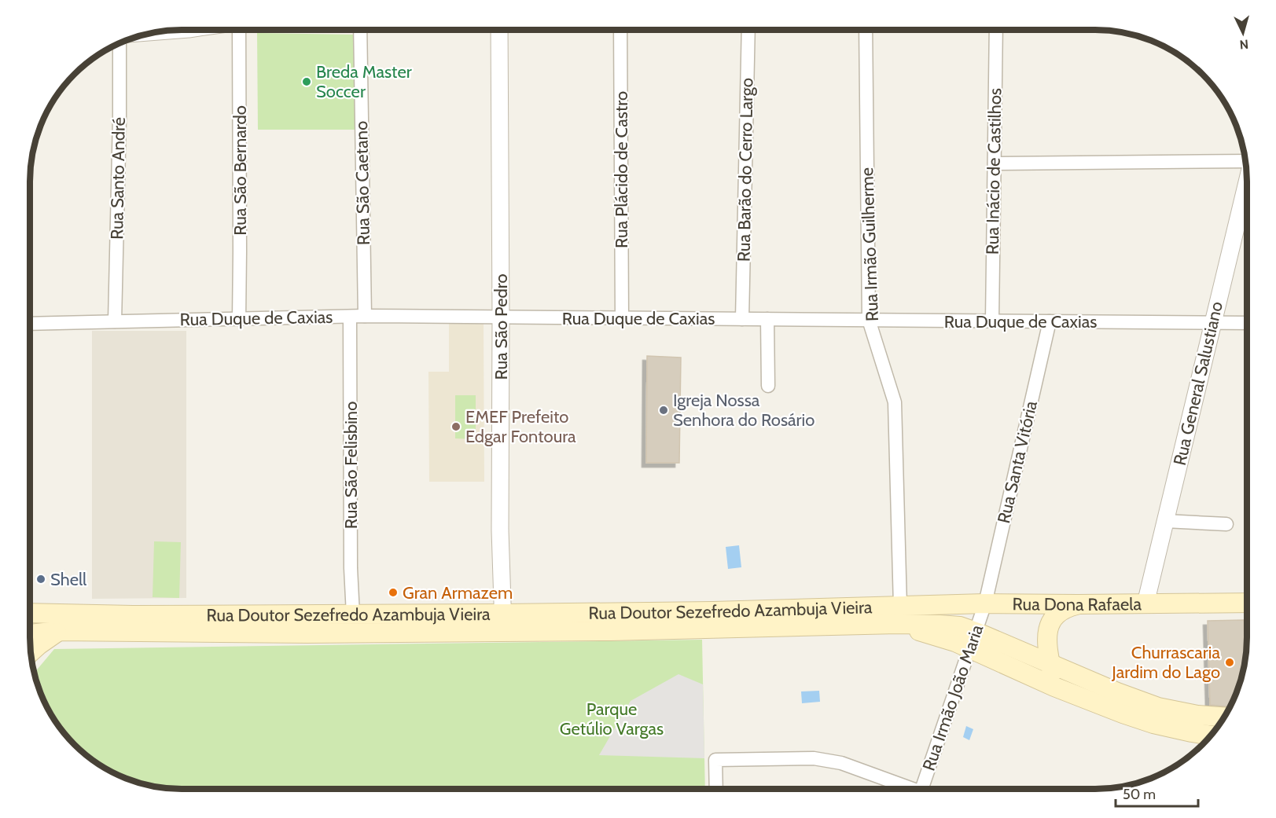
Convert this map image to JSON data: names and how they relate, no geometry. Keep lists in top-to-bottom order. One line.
{"streets":{"main road":["Rua Dona Rafaela","Rua Doutor Sezefredo Azambuja Vieira"],"street":["Rua Plácido de Castro","Rua Barão do Cerro Largo","Rua São Bernardo","Rua Inácio de Castilhos","Rua Santo André","Rua São Caetano","Rua Irmão Guilherme","Rua Duque de Caxias","Rua São Pedro","Rua General Salustiano","Rua Santa Vitória","Rua São Felisbino","Rua Irmão João Maria"]},"crossings":[["Rua Plácido de Castro","Rua Duque de Caxias"],["Rua Barão do Cerro Largo","Rua Duque de Caxias"],["Rua São Bernardo","Rua Duque de Caxias"],["Rua Inácio de Castilhos","Rua Duque de Caxias"],["Rua Santo André","Rua Duque de Caxias"],["Rua São Caetano","Rua Duque de Caxias"],["Rua Irmão Guilherme","Rua Duque de Caxias"],["Rua Irmão Guilherme","Rua Dona Rafaela"],["Rua Irmão Guilherme","Rua Doutor Sezefredo Azambuja Vieira"],["Rua Duque de Caxias","Rua São Pedro"],["Rua Duque de Caxias","Rua General Salustiano"],["Rua Duque de Caxias","Rua Santa Vitória"],["Rua Duque de Caxias","Rua São Felisbino"],["Rua São Pedro","Rua Doutor Sezefredo Azambuja Vieira"],["Rua General Salustiano","Rua Dona Rafaela"],["Rua Santa Vitória","Rua Dona Rafaela"],["Rua Santa Vitória","Rua Irmão João Maria"],["Rua São Felisbino","Rua Doutor Sezefredo Azambuja Vieira"],["Rua Dona Rafaela","Rua Doutor Sezefredo Azambuja Vieira"],["Rua Dona Rafaela","Rua Irmão João Maria"],["Rua Doutor Sezefredo Azambuja Vieira","Rua Irmão João Maria"]],"parks":["Parque Getúlio Vargas"],"places":["Breda Master Soccer","Igreja Nossa Senhora do Rosário","EMEF Prefeito Edgar Fontoura","Shell","Gran Armazem","Churrascaria Jardim do Lago"],"scale_bar":"50 m","north":"bottom"}
